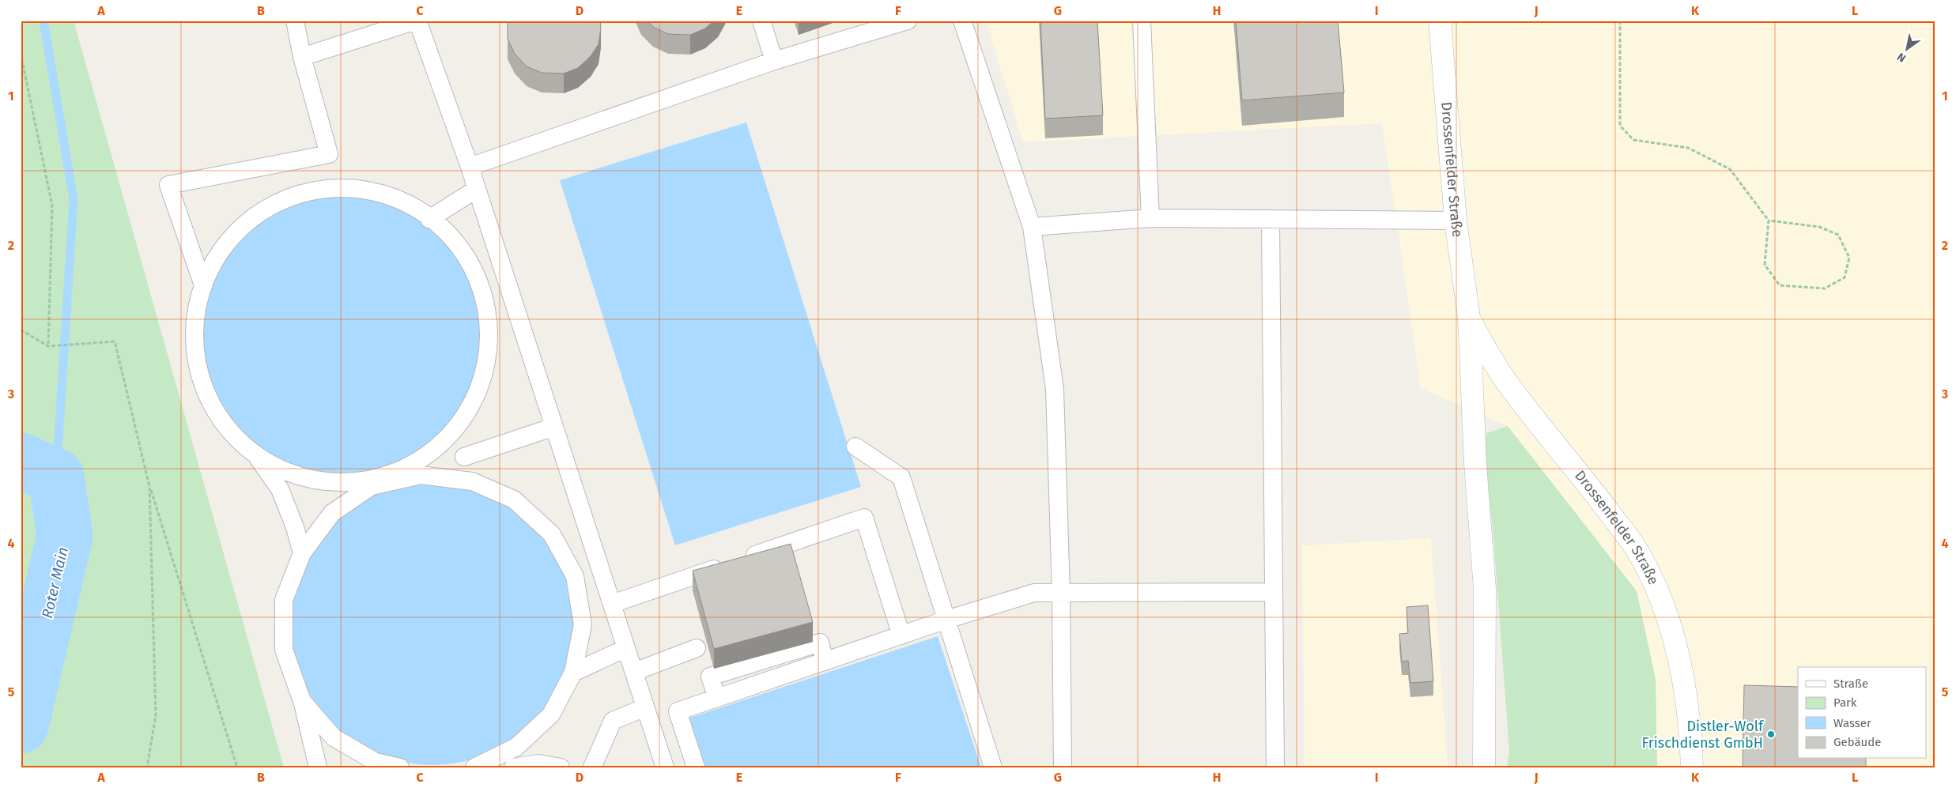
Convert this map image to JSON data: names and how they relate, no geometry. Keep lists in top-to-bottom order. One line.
{"streets":{"street":["Drossenfelder Straße"]},"water":["Roter Main"],"places":["Distler-Wolf Frischdienst GmbH"],"legend":["Straße","Park","Wasser","Gebäude"],"north":"bottom left","grid":{"columns":["A","B","C","D","E","F","G","H","I","J","K","L"],"rows":["1","2","3","4","5"]}}
